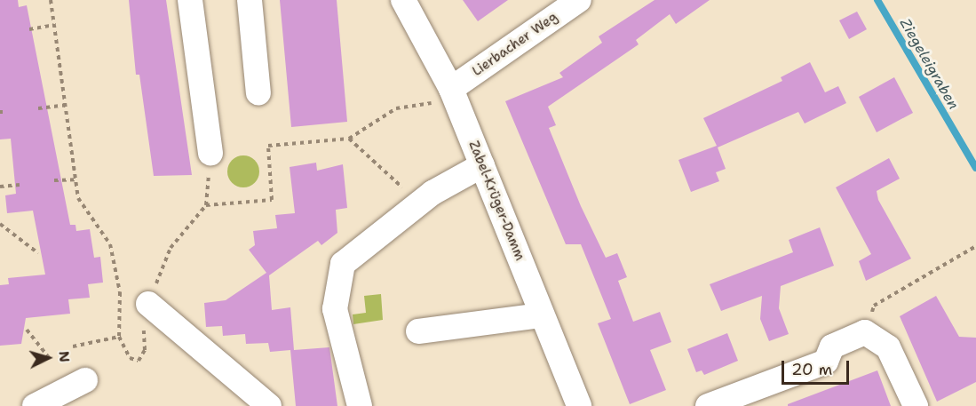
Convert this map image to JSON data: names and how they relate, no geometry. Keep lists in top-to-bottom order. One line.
{"streets":{"street":["Lierbacher Weg","Zabel-Krüger-Damm"]},"crossings":[["Lierbacher Weg","Zabel-Krüger-Damm"]],"water":["Ziegeleigraben"],"scale_bar":"20 m","north":"right"}
